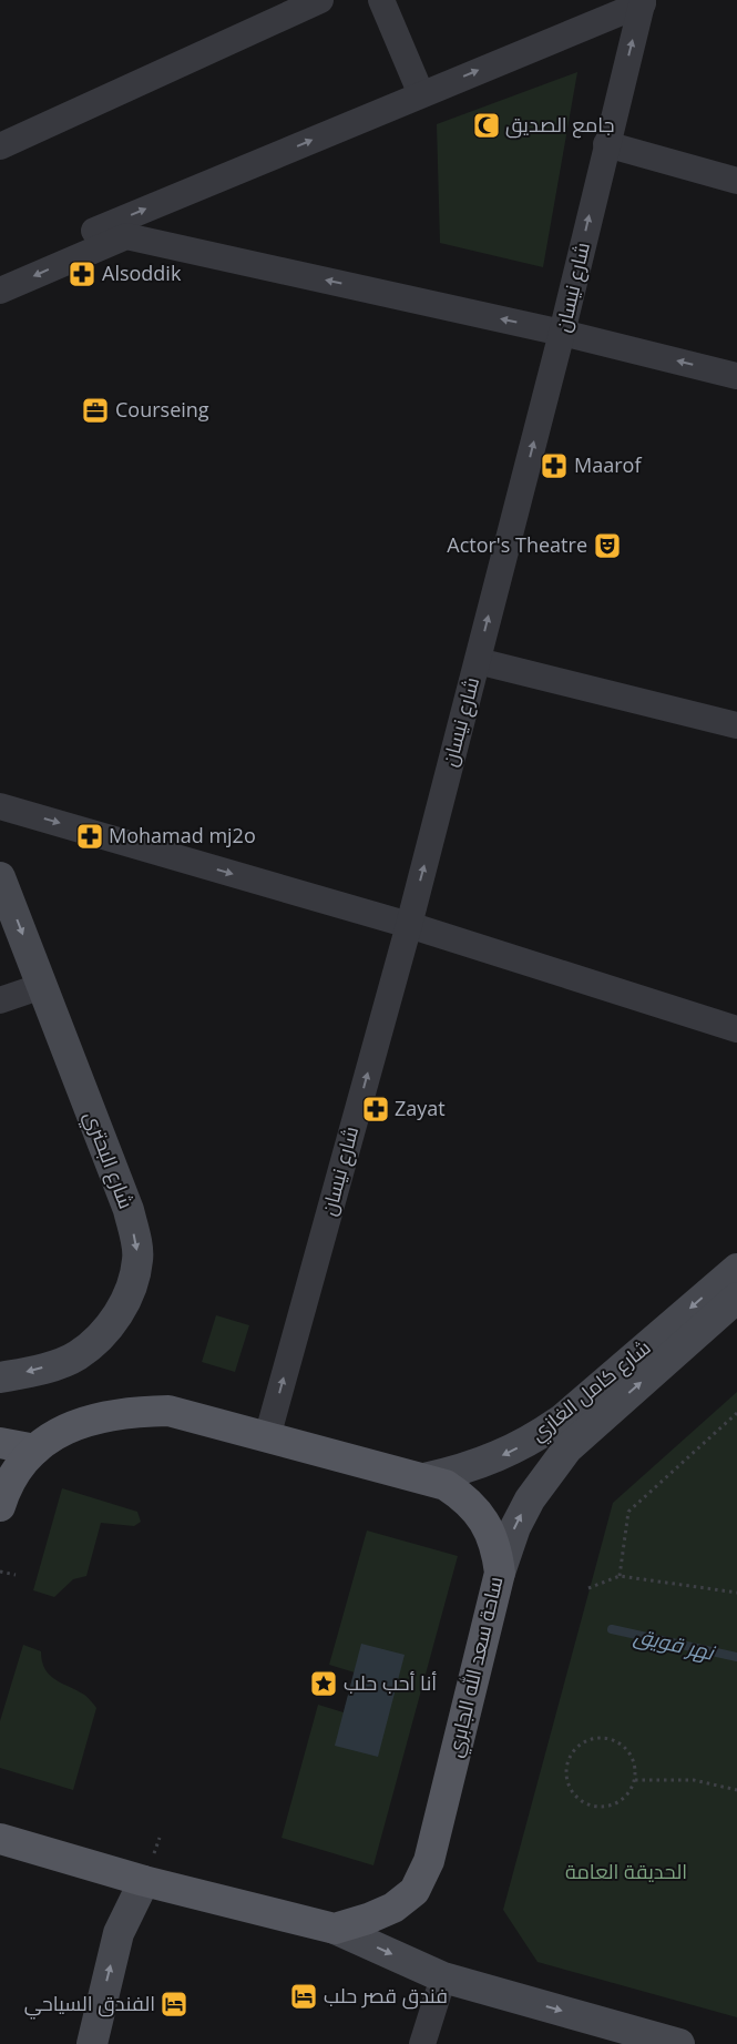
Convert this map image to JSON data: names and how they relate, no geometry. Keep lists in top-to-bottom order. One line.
{"streets":{"main road":["شارع البحتري","شارع كامل الغازي","ساحة سعد الله الجابري"],"street":["شارع نيسان"]},"crossings":[["شارع نيسان","ساحة سعد الله الجابري"],["شارع كامل الغازي","ساحة سعد الله الجابري"]],"one_way":["شارع نيسان","شارع البحتري"],"water":["نهر قويق"],"parks":["الحديقة العامة"],"places":{"mosque":["جامع الصديق"],"pharmacy":["Alsoddik","Maarof","Mohamad mj2o","Zayat"],"office":["Courseing"],"theatre":["Actor's Theatre"],"place":["أنا أحب حلب"],"hotel":["فندق قصر حلب","الفندق السياحي"]}}
